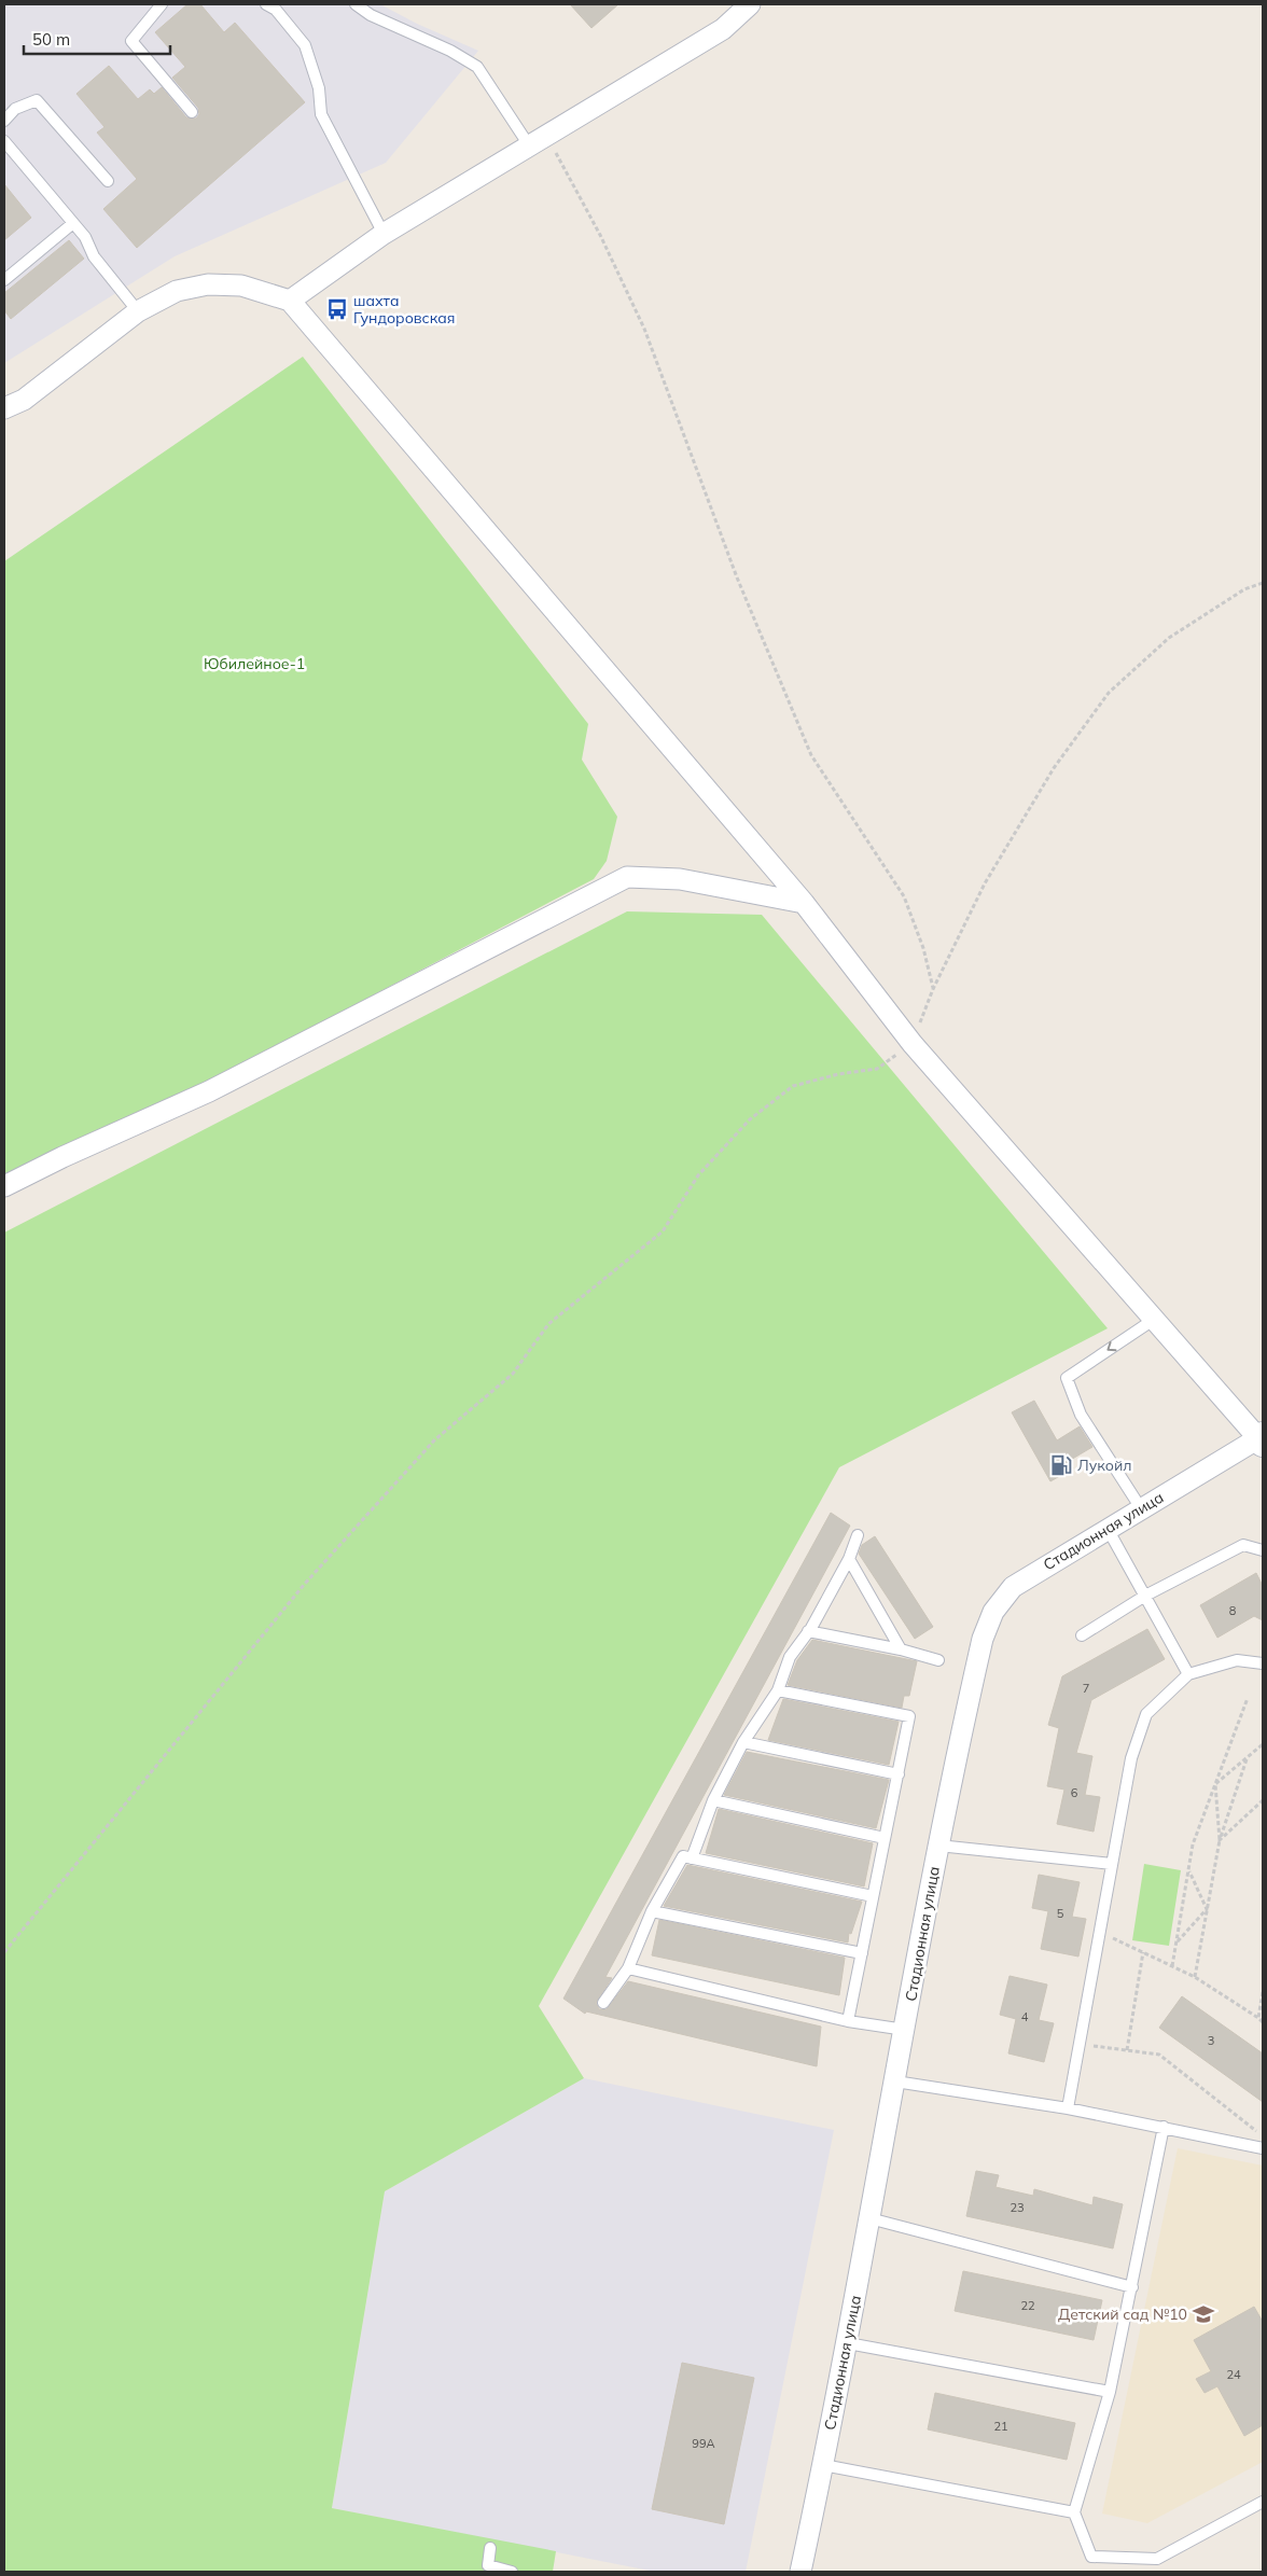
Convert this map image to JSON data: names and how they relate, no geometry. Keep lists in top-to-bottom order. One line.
{"streets":{"street":["Стадионная улица"]},"parks":["Юбилейное-1"],"places":{"bus stop":["шахта Гундоровская"],"fuel station":["Лукойл"],"school or university":["Детский сад №10"]},"house_numbers":["8","7","6","5","4","3","23","22","24","21","99А"],"scale_bar":"50 m"}
